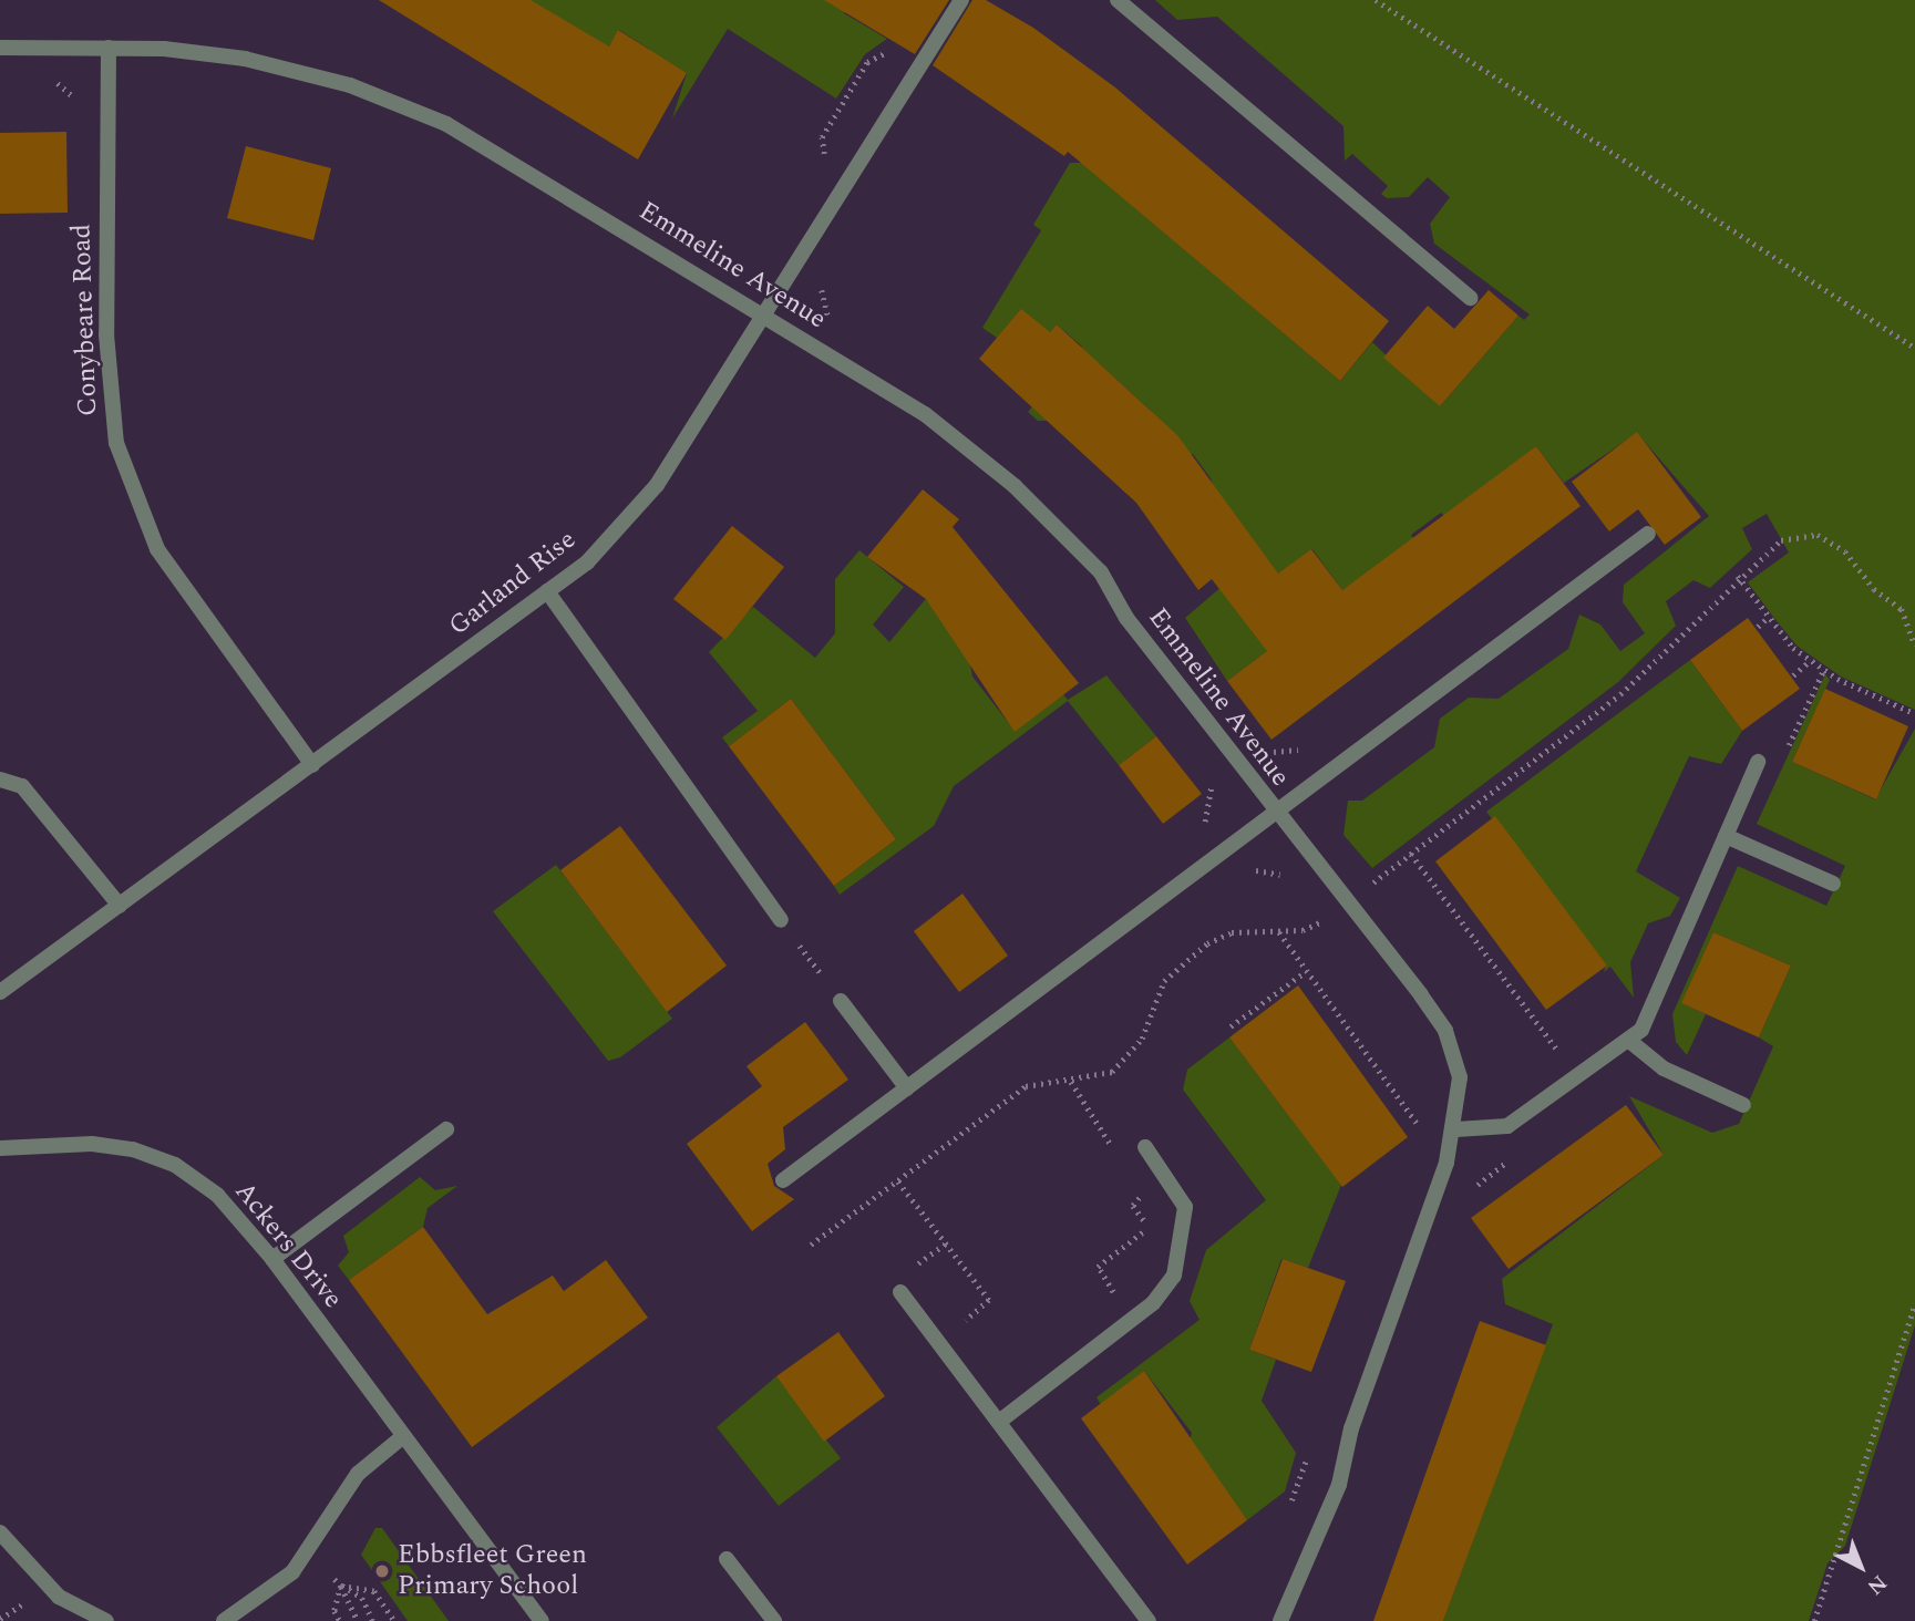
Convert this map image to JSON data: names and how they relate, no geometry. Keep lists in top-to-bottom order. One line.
{"streets":{"street":["Emmeline Avenue","Conybeare Road","Garland Rise","Ackers Drive"]},"crossings":[["Emmeline Avenue","Conybeare Road"],["Emmeline Avenue","Garland Rise"],["Conybeare Road","Garland Rise"]],"places":["Ebbsfleet Green Primary School"],"north":"bottom right"}
